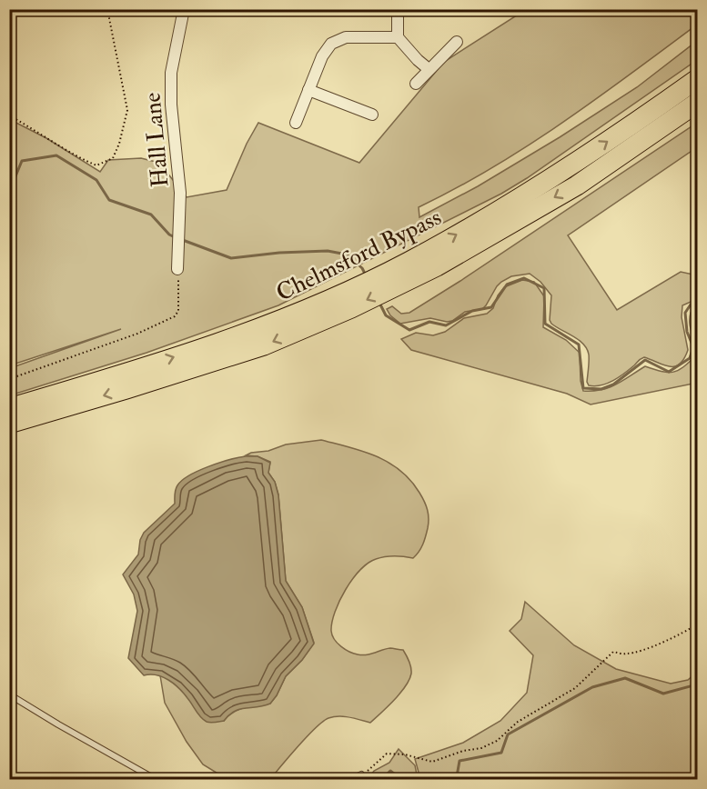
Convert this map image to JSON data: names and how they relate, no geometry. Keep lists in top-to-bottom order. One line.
{"streets":{"highway":["Chelmsford Bypass"],"street":["Hall Lane"]}}
